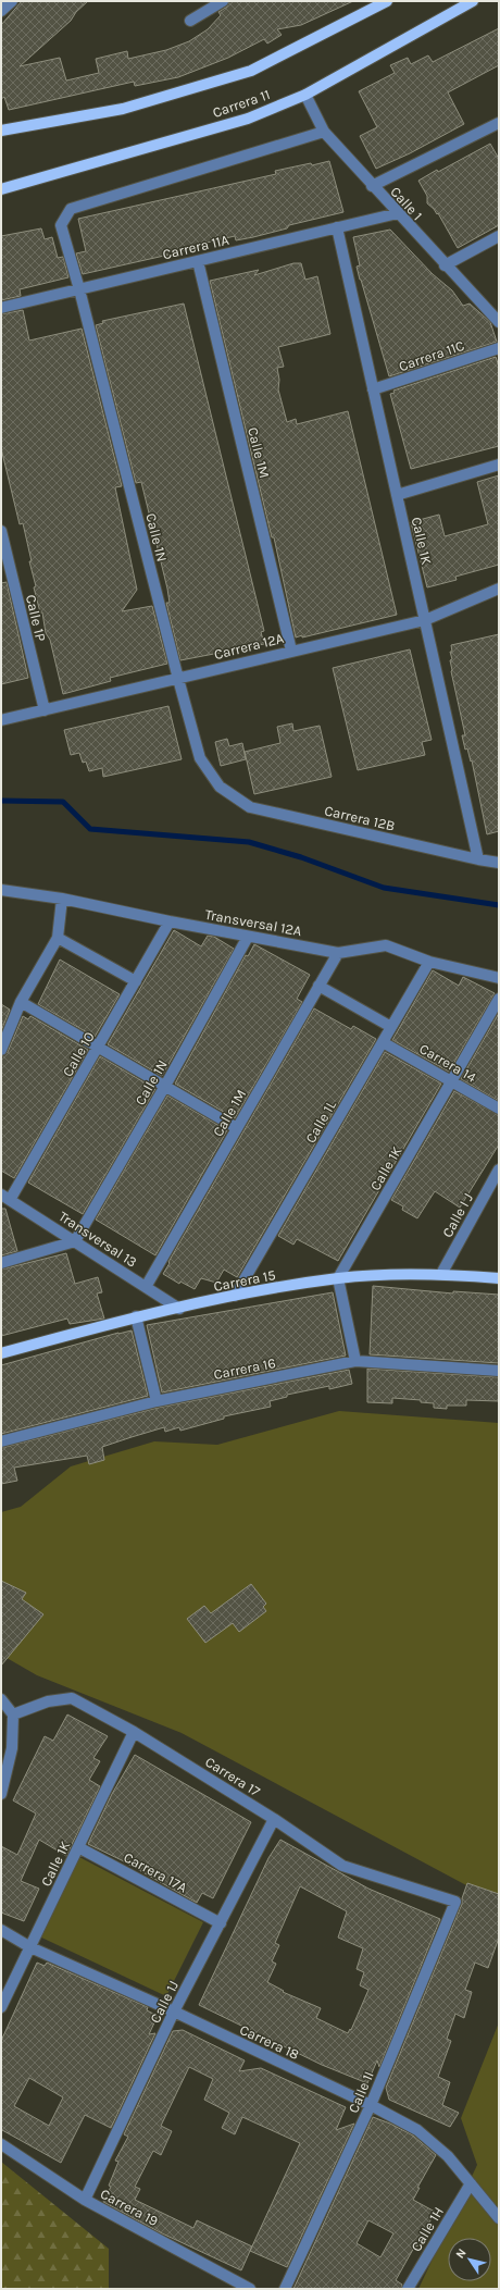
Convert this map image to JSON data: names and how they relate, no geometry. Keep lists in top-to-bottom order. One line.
{"streets":{"main road":["Carrera 11","Carrera 15"],"street":["Calle 1","Carrera 11A","Carrera 11C","Calle 1M","Calle 1N","Calle 1K","Calle 1P","Carrera 12A","Carrera 12B","Transversal 12A","Calle 1O","Carrera 14","Calle 1L","Calle I J","Transversal 13","Carrera 16","Carrera 17","Carrera 17A","Calle 1J","Carrera 18","Calle 1I","Carrera 19","Calle 1H"]},"crossings":[["Carrera 11","Calle 1"],["Calle 1","Carrera 11A"],["Calle 1","Calle 1N"],["Carrera 11A","Calle 1M"],["Carrera 11A","Calle 1N"],["Carrera 11A","Calle 1K"],["Carrera 11C","Calle 1K"],["Calle 1M","Carrera 12A"],["Calle 1M","Transversal 12A"],["Calle 1M","Transversal 13"],["Calle 1N","Carrera 12A"],["Calle 1N","Carrera 12B"],["Calle 1N","Transversal 12A"],["Calle 1N","Transversal 13"],["Calle 1K","Carrera 12A"],["Calle 1K","Carrera 12B"],["Calle 1K","Carrera 14"],["Calle 1K","Carrera 15"],["Calle 1K","Carrera 17"],["Calle 1K","Carrera 17A"],["Calle 1K","Carrera 18"],["Calle 1P","Carrera 12A"],["Transversal 12A","Calle 1O"],["Transversal 12A","Calle 1L"],["Calle 1O","Transversal 13"],["Carrera 14","Calle 1L"],["Calle 1L","Carrera 15"],["Calle I J","Carrera 15"],["Transversal 13","Carrera 15"],["Carrera 17","Calle 1J"],["Carrera 17","Calle 1I"],["Carrera 17A","Calle 1J"],["Calle 1J","Carrera 18"],["Calle 1J","Carrera 19"],["Carrera 18","Calle 1I"],["Carrera 18","Calle 1H"]],"north":"top left"}
